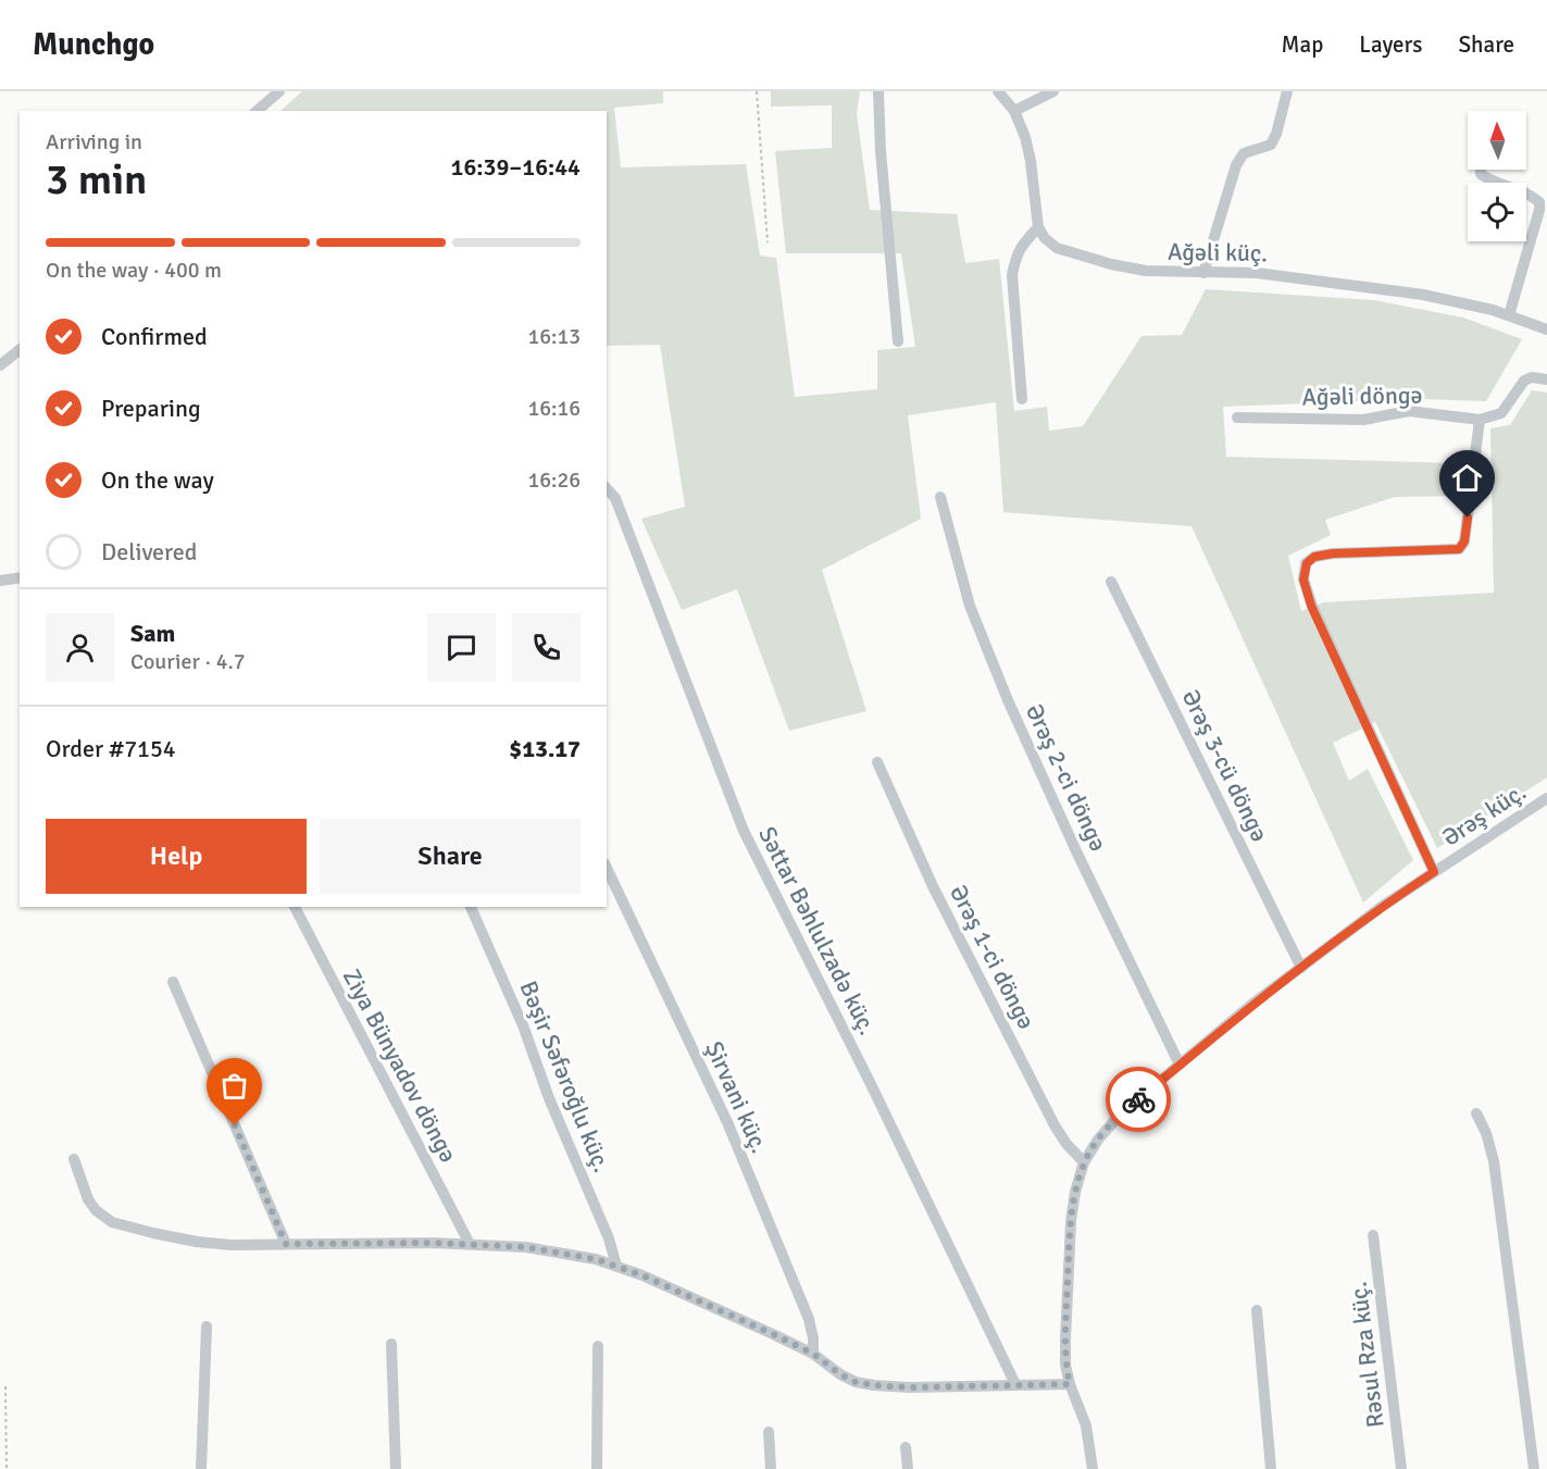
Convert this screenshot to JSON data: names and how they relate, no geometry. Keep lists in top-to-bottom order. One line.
{"streets":{"street":["Ağəli küç.","Ağəli döngə","Ərəş 3-cü döngə","Ərəş 2-ci döngə","Ərəş küç.","Səttar Bəhlulzadə küç.","Ərəş 1-ci döngə","Ziya Bünyadov döngə","Bəşir Səfəroğlu küç.","Şirvani küç.","Rəsul Rza küç."]},"crossings":[["Ərəş 3-cü döngə","Ərəş küç."],["Ərəş 2-ci döngə","Ərəş küç."],["Ərəş küç.","Ərəş 1-ci döngə"]],"north":"top","page":{"header":"Munchgo","nav":["Map","Layers","Share"],"heading":["3 min","Arriving in","16:39–16:44"],"panel":["Sam","Courier · 4.7","Order #7154","$13.17"],"bar":"On the way · 400 m","list":[["Confirmed","16:13"],["Preparing","16:16"],["On the way","16:26"],"Delivered"],"buttons":["Help","Share"]}}
